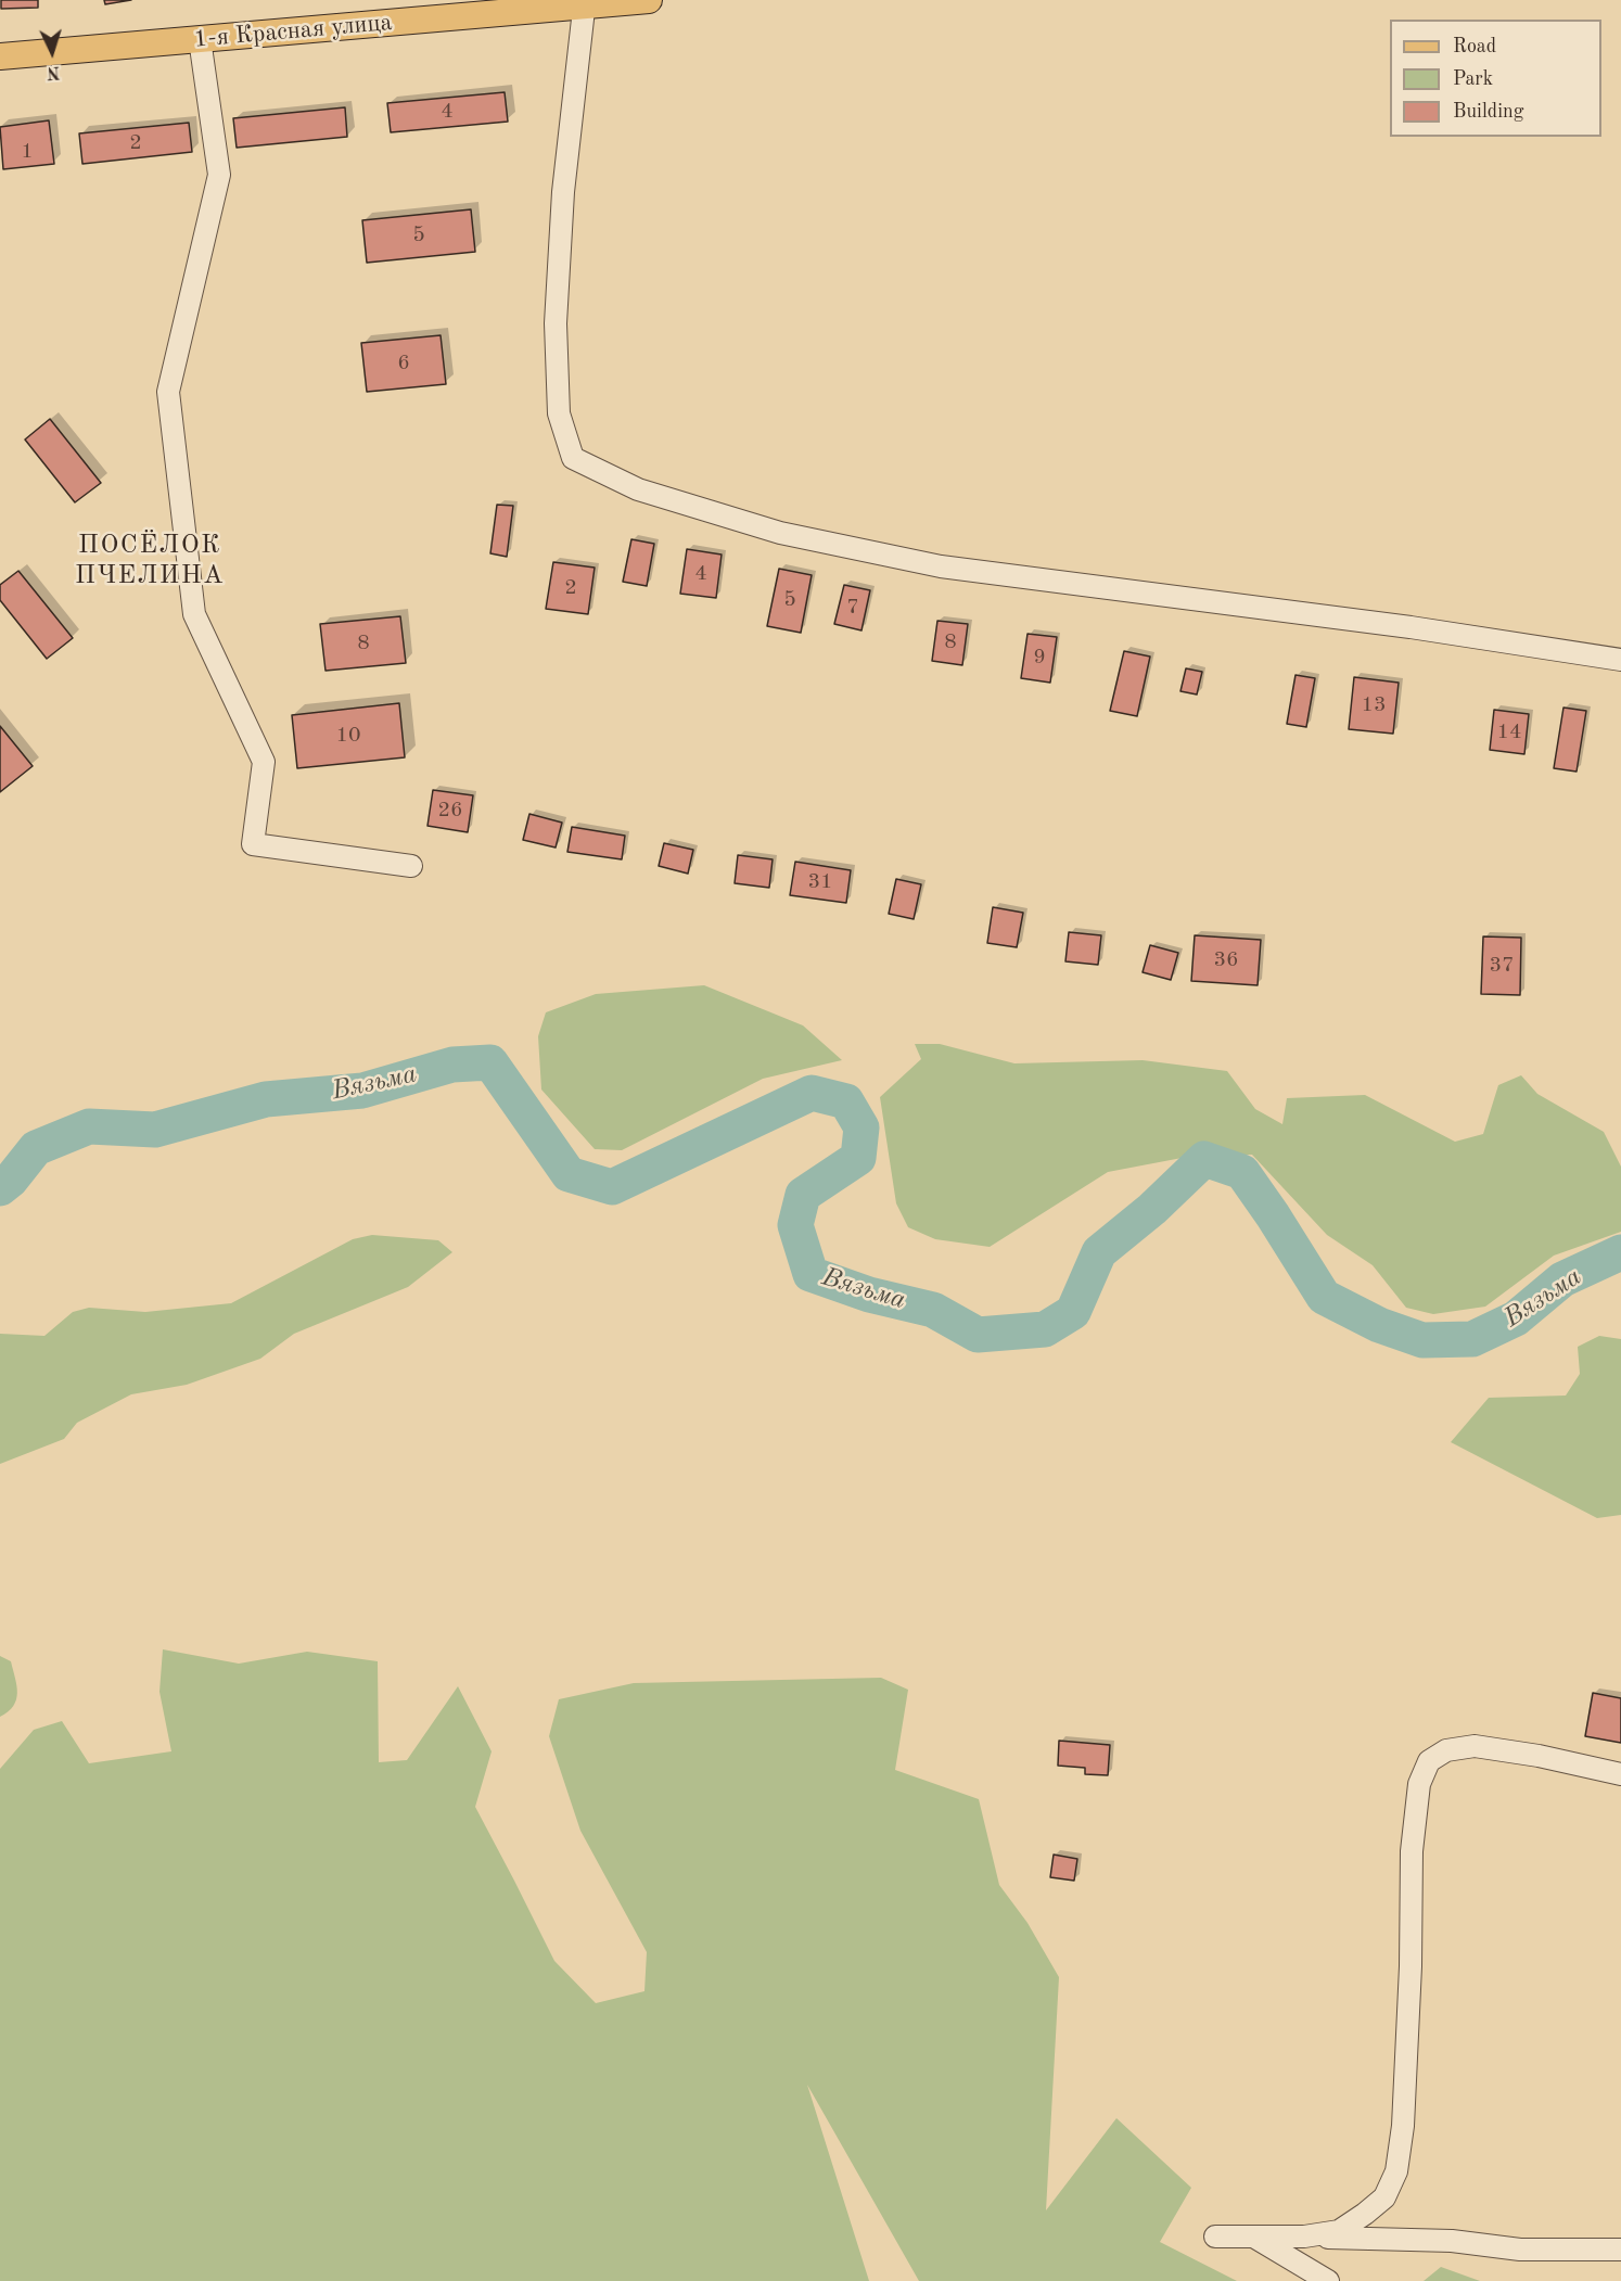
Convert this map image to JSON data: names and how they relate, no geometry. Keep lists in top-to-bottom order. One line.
{"streets":{"main road":["1-я Красная улица"]},"districts":["ПОСЁЛОК ПЧЕЛИНА"],"water":["Вязьма"],"house_numbers":["4","2","1","5","6","4","2","5","7","8","8","9","13","14","10","26","31","36","37"],"legend":["Road","Park","Building"],"north":"bottom"}
